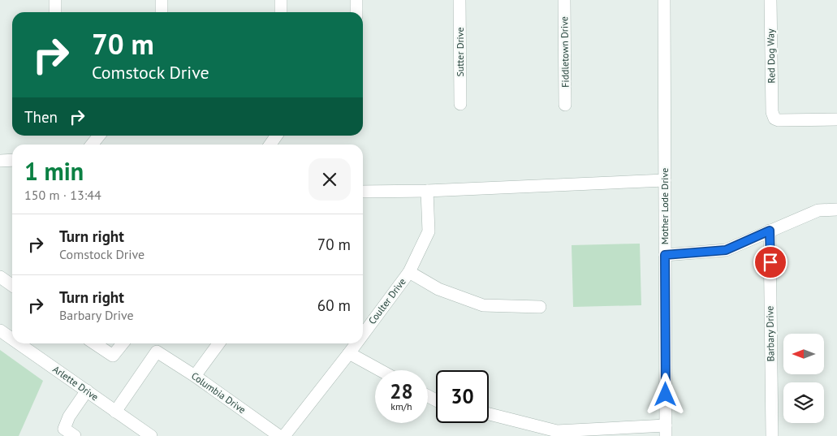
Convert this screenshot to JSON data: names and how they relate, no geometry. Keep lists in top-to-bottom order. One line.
{"streets":{"street":["Sutter Drive","Fiddletown Drive","Red Dog Way","Mother Lode Drive","Coulter Drive","Barbary Drive","Arlette Drive","Columbia Drive"]},"crossings":[["Arlette Drive","Columbia Drive"]],"north":"left","page":{"turn":["70 m","Comstock Drive"],"then":"Then","heading":["1 min","150 m · 13:44"],"list":[{"name":"Turn right","note":"Comstock Drive","value":"70 m"},{"name":"Turn right","note":"Barbary Drive","value":"60 m"}],"speed":"28 km/h","limit":"30"}}
